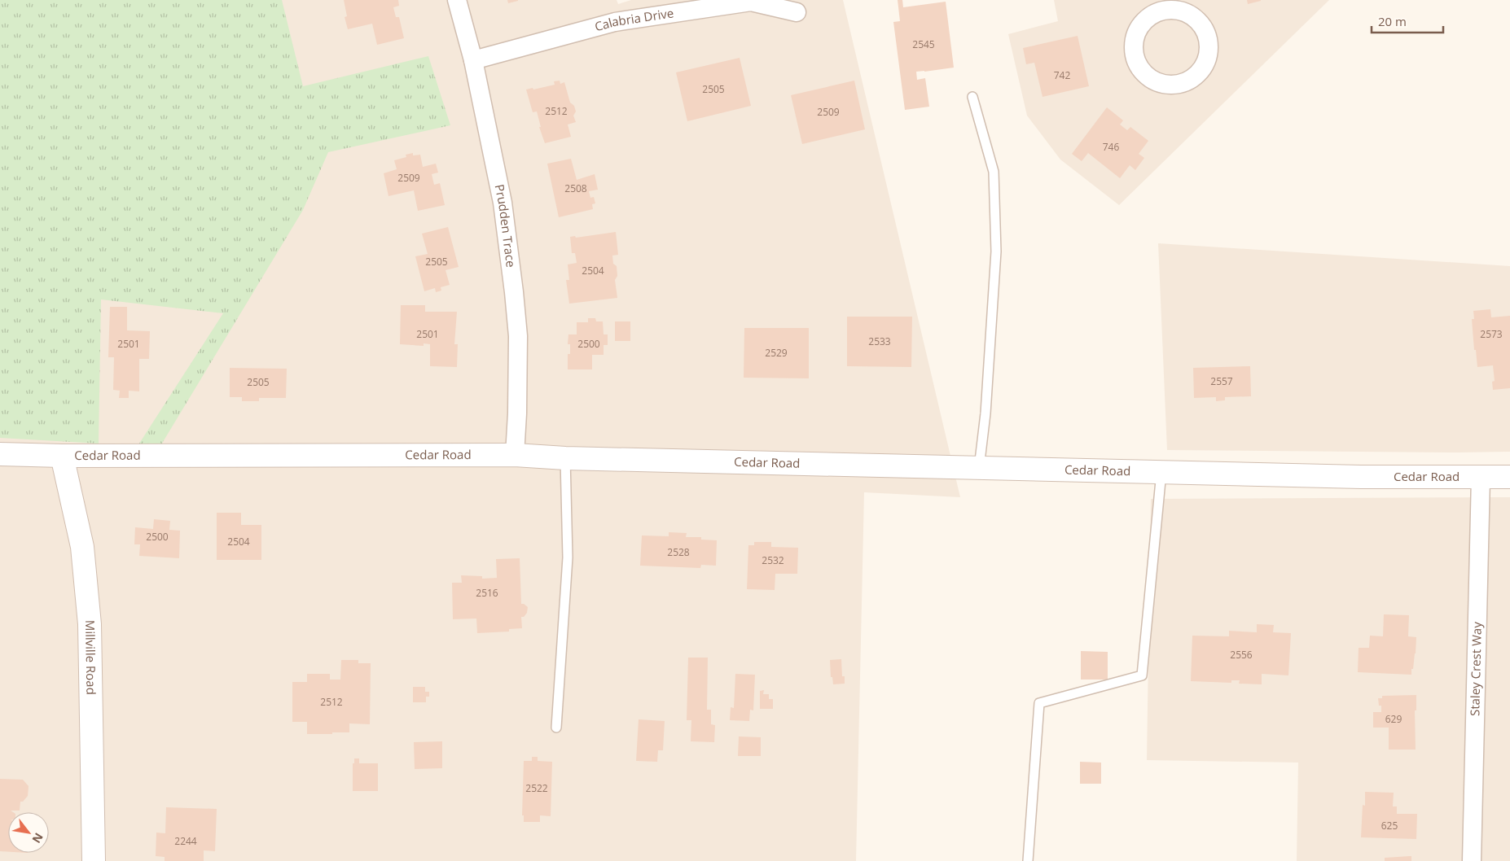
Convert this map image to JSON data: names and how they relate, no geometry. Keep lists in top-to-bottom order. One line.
{"streets":{"street":["Calabria Drive","Prudden Trace","Cedar Road","Millville Road","Staley Crest Way"]},"crossings":[["Calabria Drive","Prudden Trace"],["Prudden Trace","Cedar Road"],["Cedar Road","Millville Road"],["Cedar Road","Staley Crest Way"]],"house_numbers":["2545","742","2505","2512","2509","746","2509","2508","2505","2504","2501","2573","2533","2501","2500","2529","2557","2505","2500","2504","2528","2532","2516","2556","2512","629","2522","625","2244"],"scale_bar":"20 m","north":"bottom right"}
